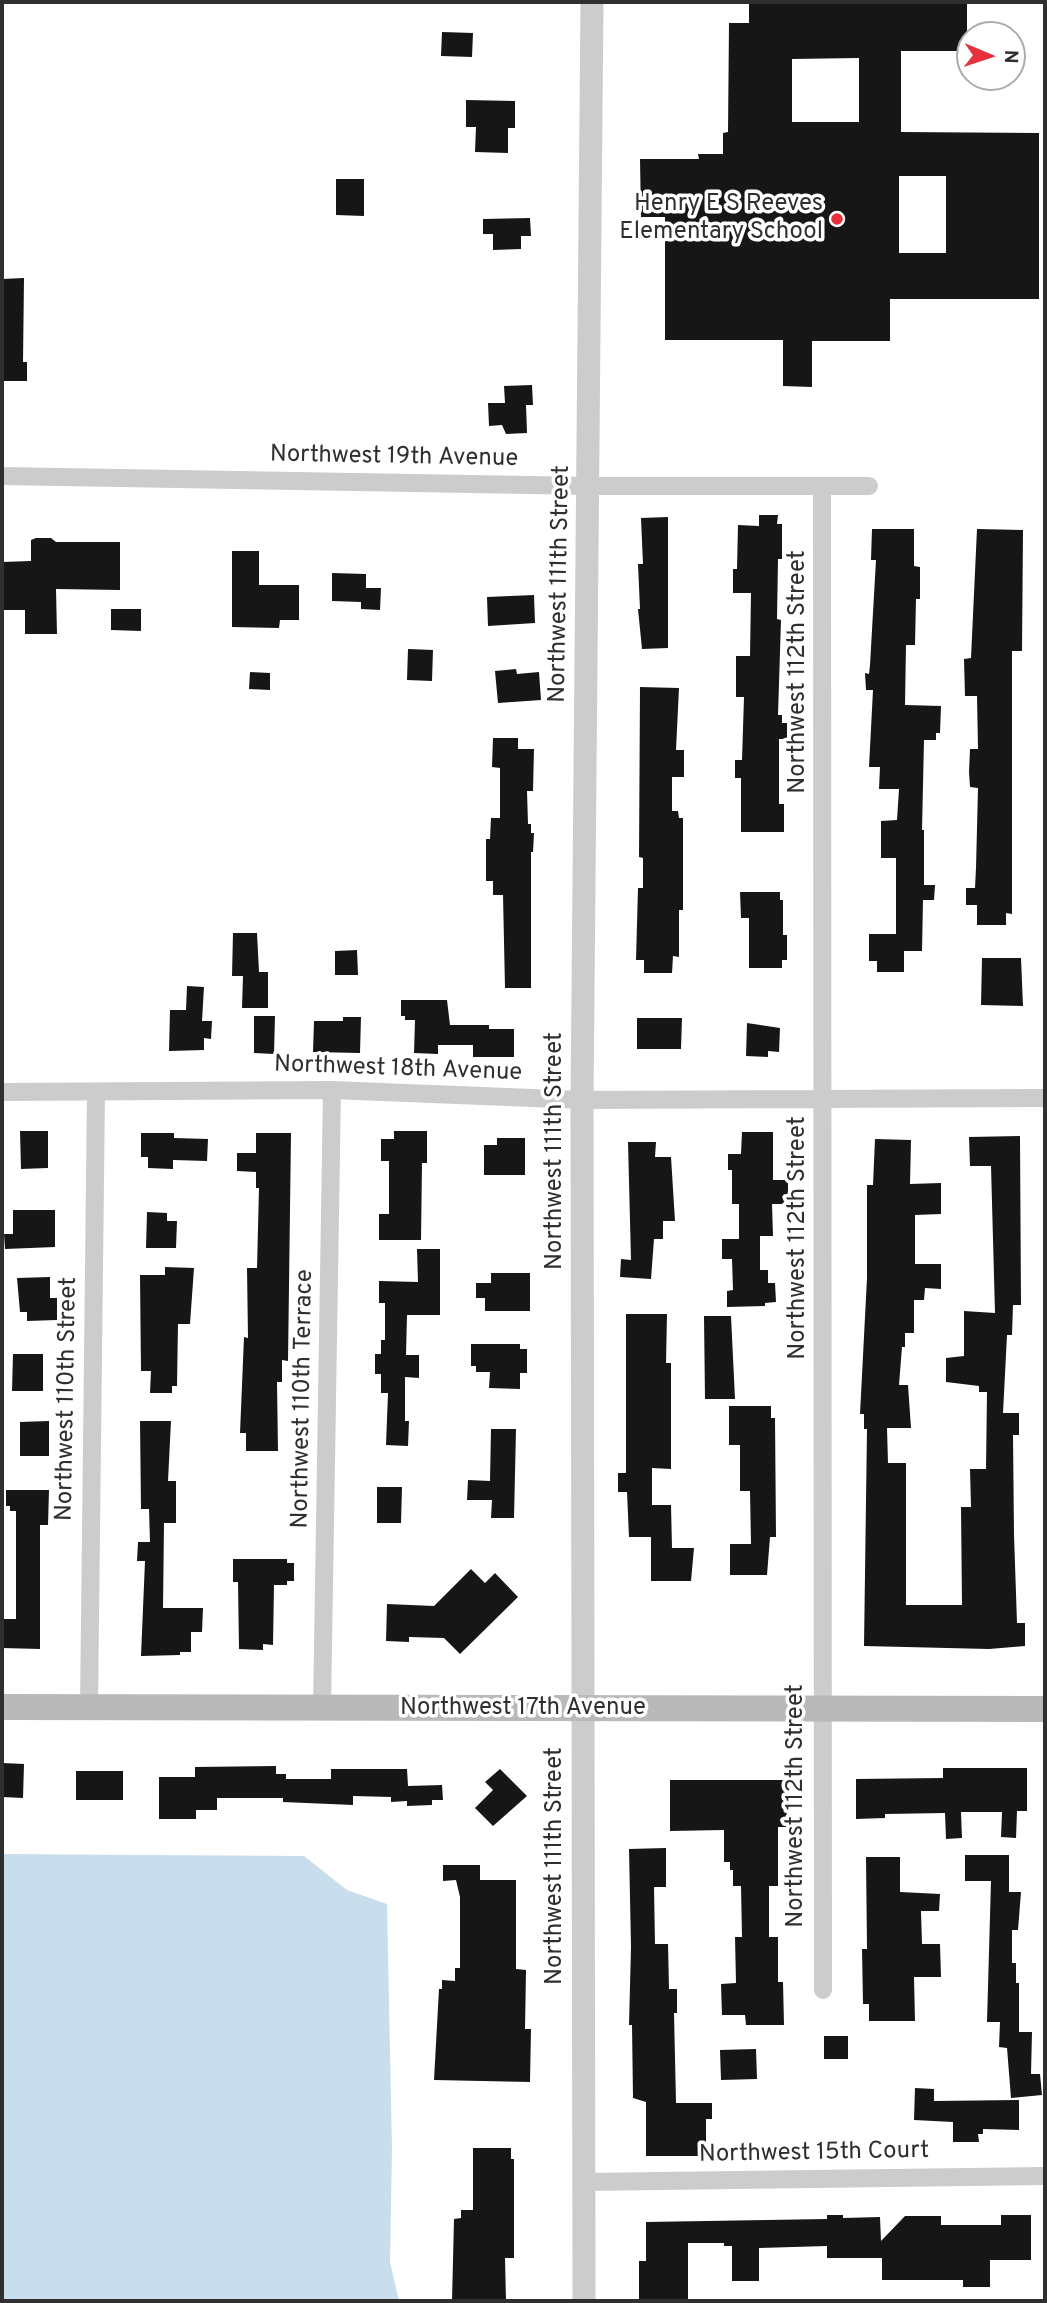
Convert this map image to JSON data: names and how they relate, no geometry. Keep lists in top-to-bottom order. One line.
{"streets":{"main road":["Northwest 17th Avenue"],"street":["Northwest 19th Avenue","Northwest 111th Street","Northwest 112th Street","Northwest 18th Avenue","Northwest 110th Street","Northwest 110th Terrace","Northwest 15th Court"]},"crossings":[["Northwest 19th Avenue","Northwest 111th Street"],["Northwest 19th Avenue","Northwest 112th Street"],["Northwest 111th Street","Northwest 18th Avenue"],["Northwest 111th Street","Northwest 17th Avenue"],["Northwest 111th Street","Northwest 15th Court"],["Northwest 112th Street","Northwest 18th Avenue"],["Northwest 112th Street","Northwest 17th Avenue"],["Northwest 18th Avenue","Northwest 110th Street"],["Northwest 18th Avenue","Northwest 110th Terrace"],["Northwest 110th Street","Northwest 17th Avenue"],["Northwest 110th Terrace","Northwest 17th Avenue"]],"places":["Henry E S Reeves Elementary School"],"north":"right"}
